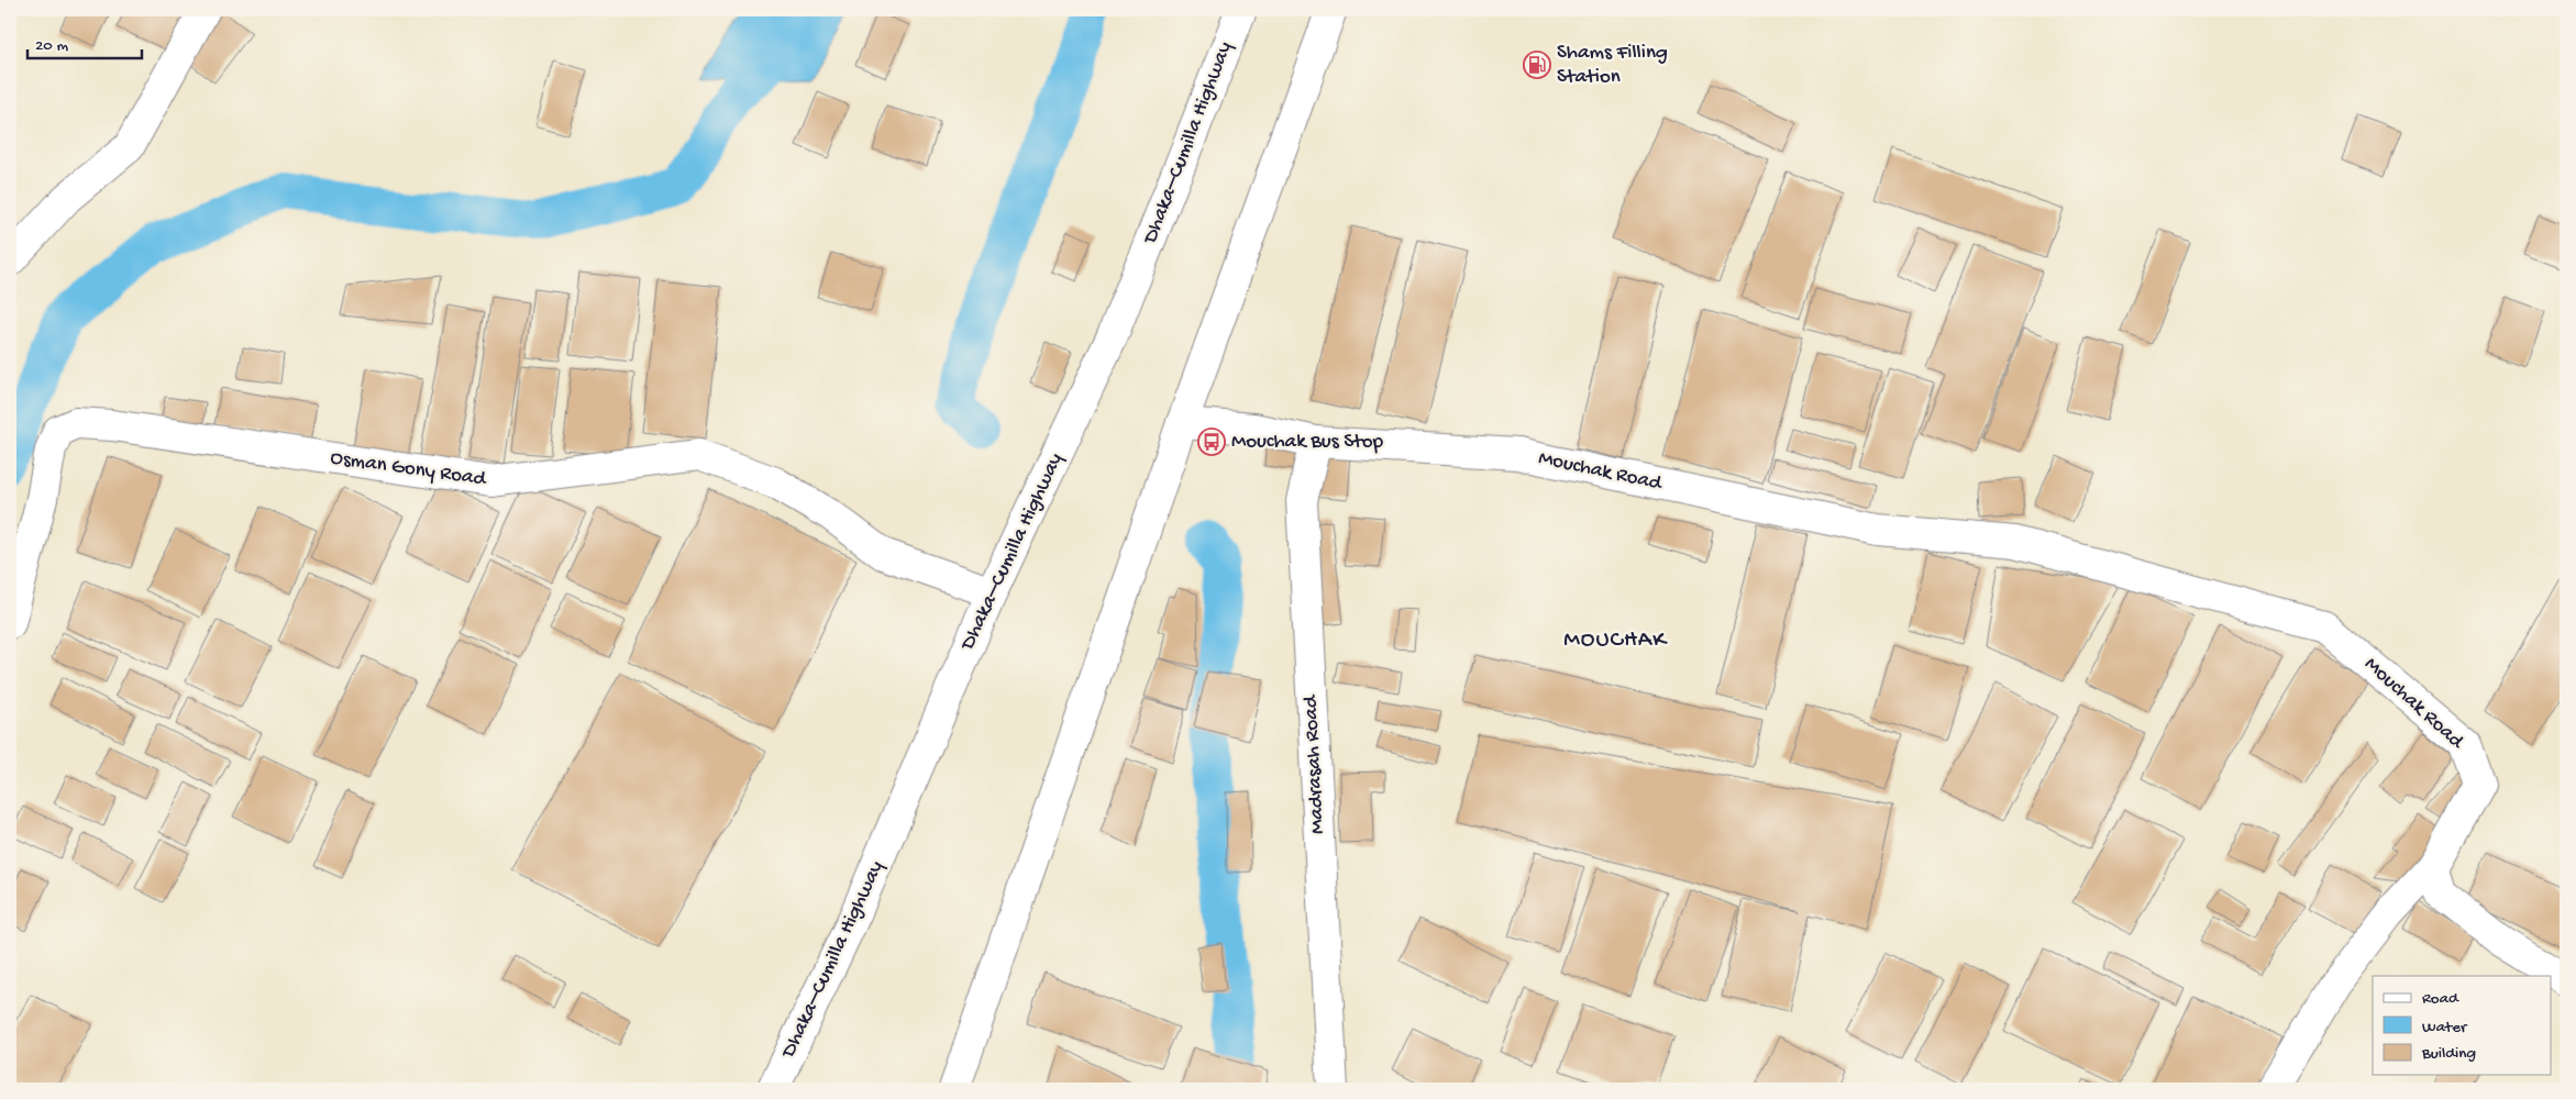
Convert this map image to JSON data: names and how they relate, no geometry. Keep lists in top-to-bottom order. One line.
{"streets":{"main road":["Dhaka–Cumilla Highway","Osman Gony Road","Mouchak Road","Madrasah Road"]},"crossings":[["Dhaka–Cumilla Highway","Osman Gony Road"],["Mouchak Road","Madrasah Road"]],"districts":["MOUCHAK"],"places":{"fuel station":["Shams Filling Station"],"bus stop":["Mouchak Bus Stop"]},"legend":["Road","Water","Building"],"scale_bar":"20 m"}
